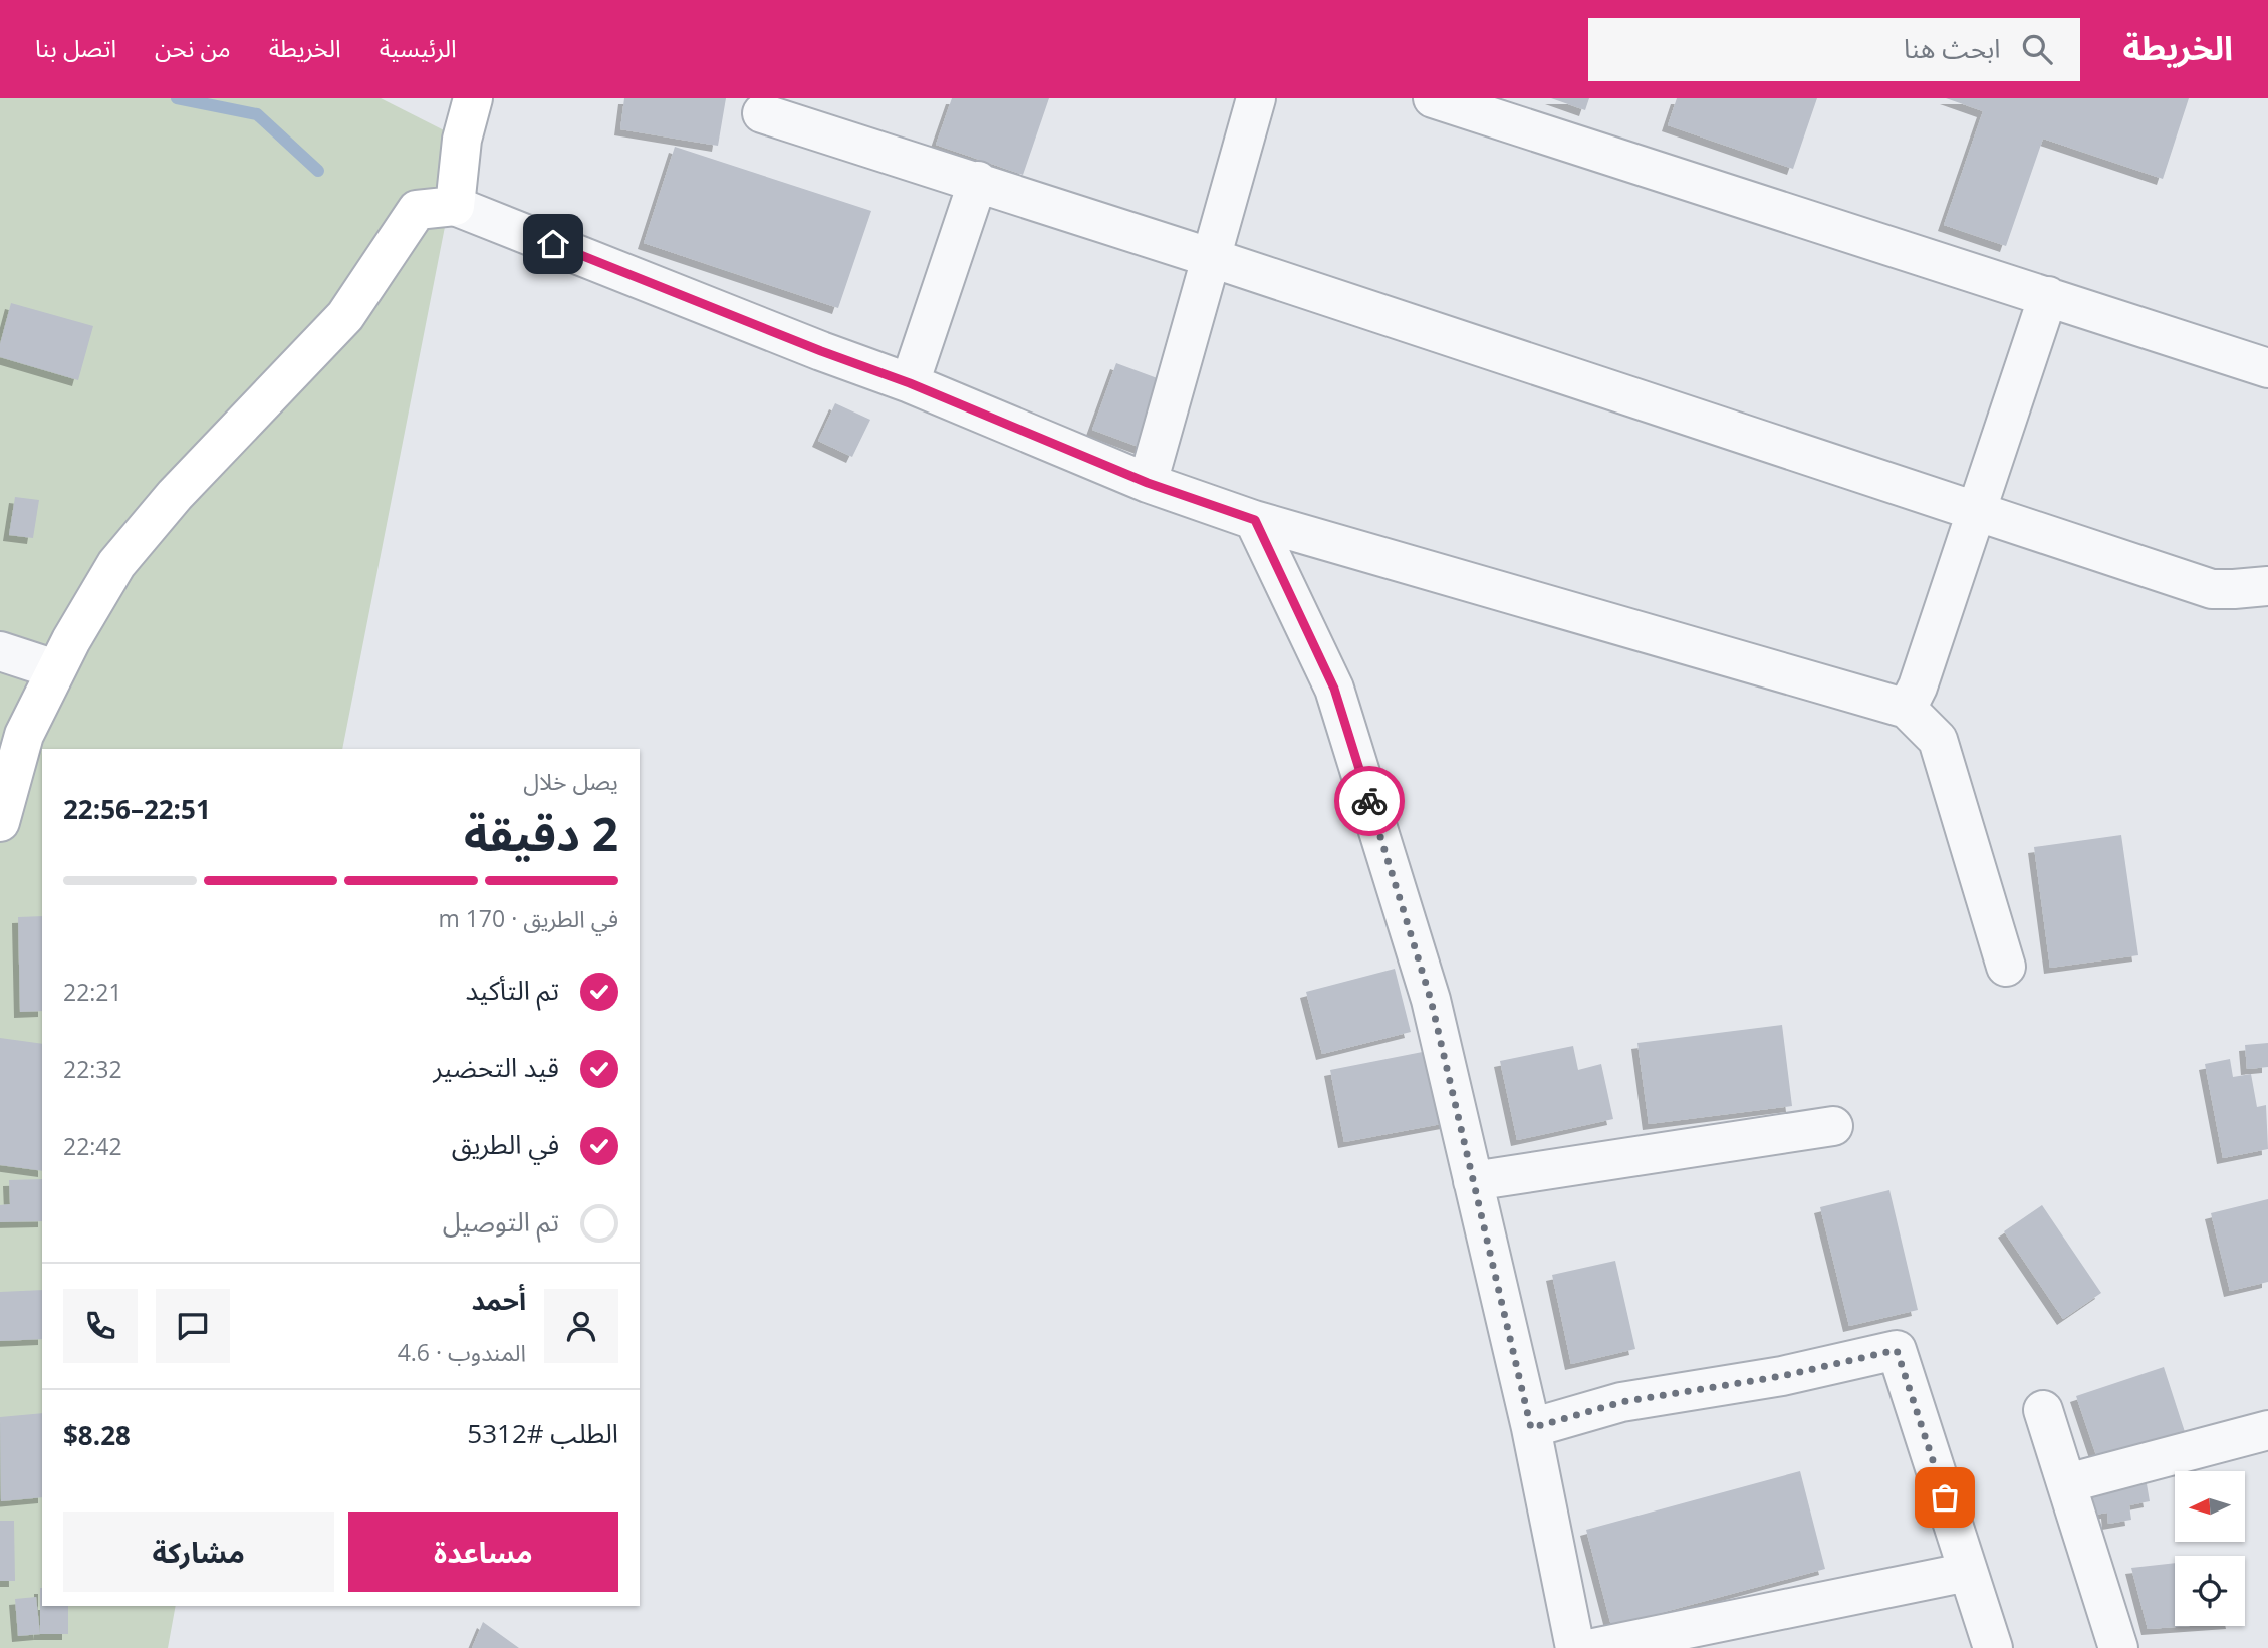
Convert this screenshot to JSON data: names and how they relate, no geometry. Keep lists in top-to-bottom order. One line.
{"north":"left","page":{"header":"الخريطة","search":"ابحث هنا","nav":["الرئيسية","الخريطة","من نحن","اتصل بنا"],"heading":["2 دقيقة","يصل خلال","22:51–22:56"],"panel":["أحمد","المندوب · 4.6","الطلب #5312","$8.28"],"bar":"في الطريق · 170 m","list":[["تم التأكيد","22:21"],["قيد التحضير","22:32"],["في الطريق","22:42"],"تم التوصيل"],"buttons":["مساعدة","مشاركة"]}}
